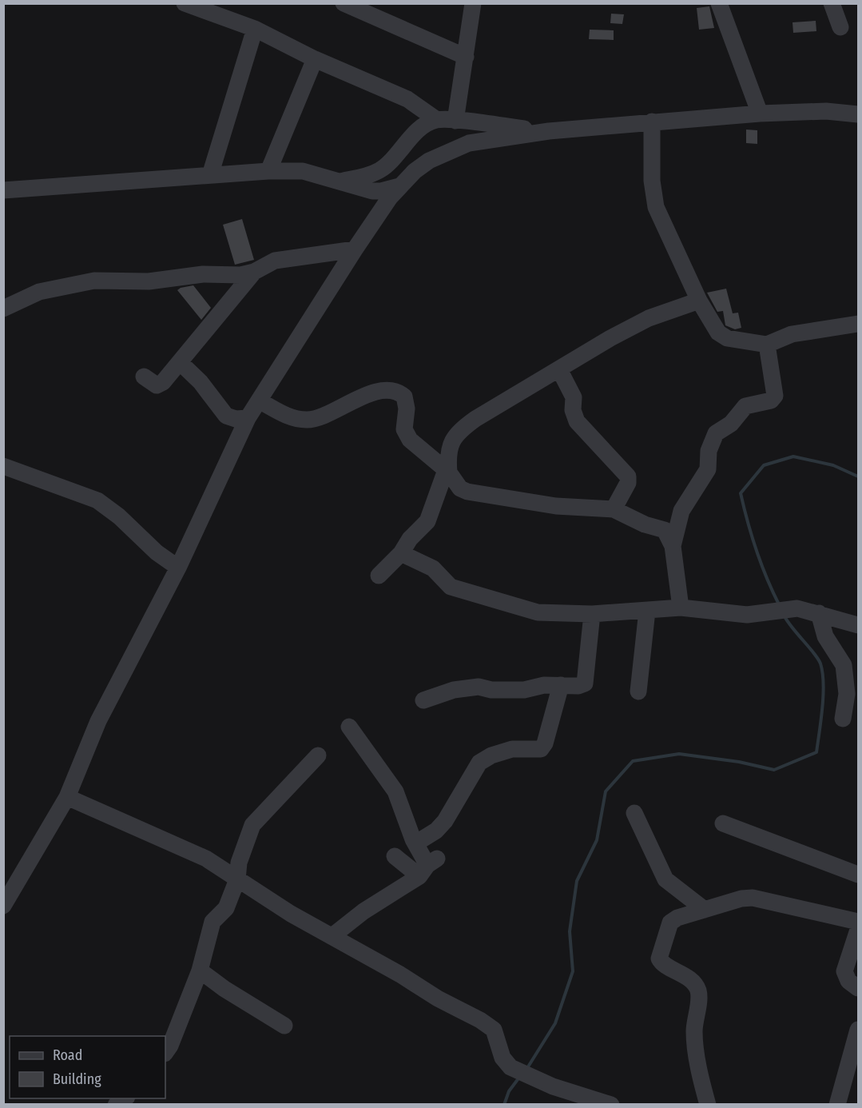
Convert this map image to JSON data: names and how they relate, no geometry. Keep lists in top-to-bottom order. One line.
{"legend":["Road","Building"]}
